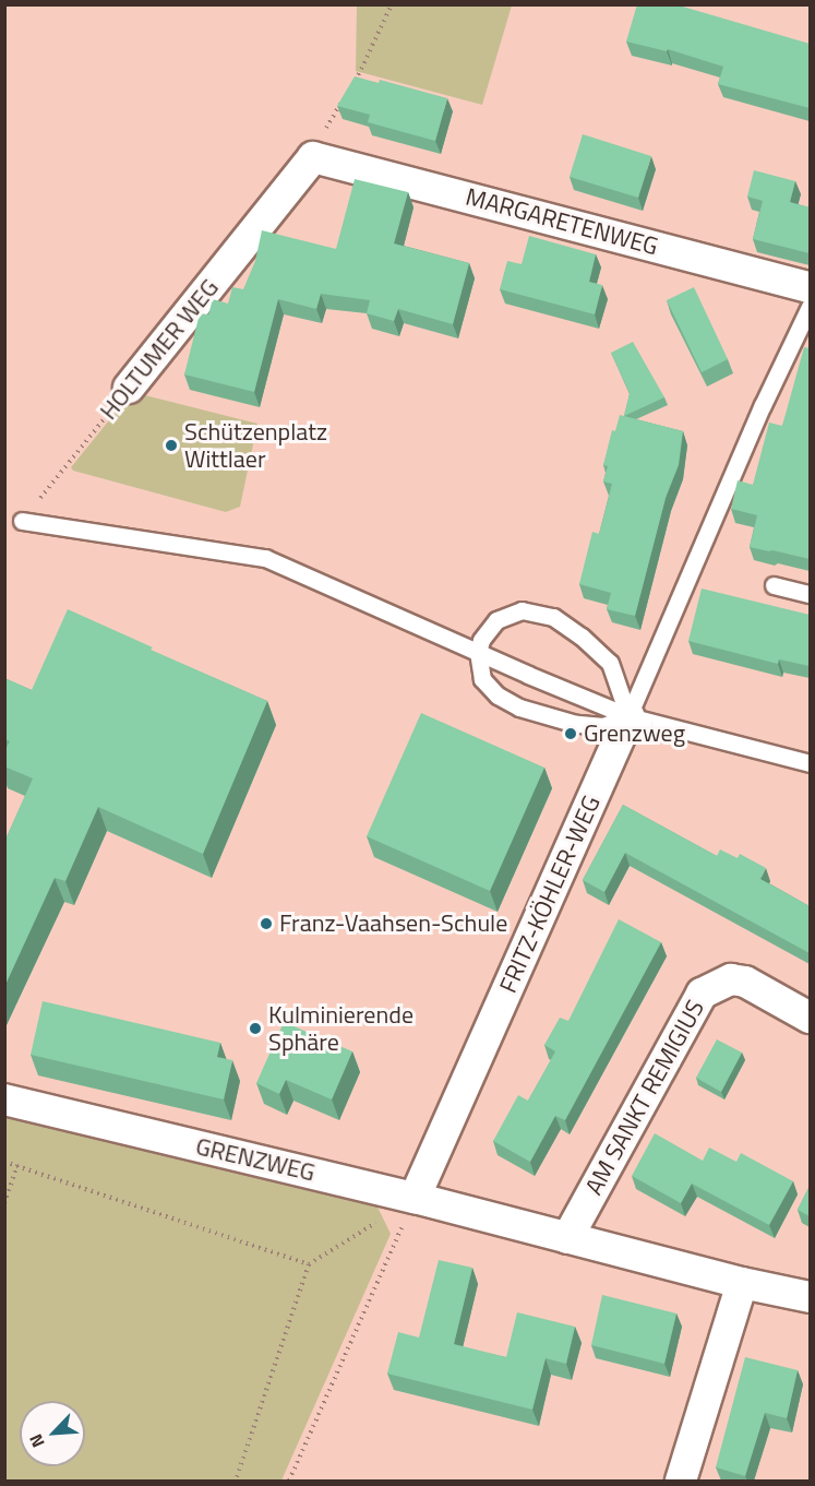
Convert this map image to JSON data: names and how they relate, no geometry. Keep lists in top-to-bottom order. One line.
{"streets":{"street":["MARGARETENWEG","HOLTUMER WEG","FRITZ-KÖHLER-WEG","AM SANKT REMIGIUS","GRENZWEG"]},"crossings":[["MARGARETENWEG","HOLTUMER WEG"],["FRITZ-KÖHLER-WEG","GRENZWEG"],["AM SANKT REMIGIUS","GRENZWEG"]],"places":["Schützenplatz Wittlaer","Grenzweg","Franz-Vaahsen-Schule","Kulminierende Sphäre"],"north":"bottom left"}
